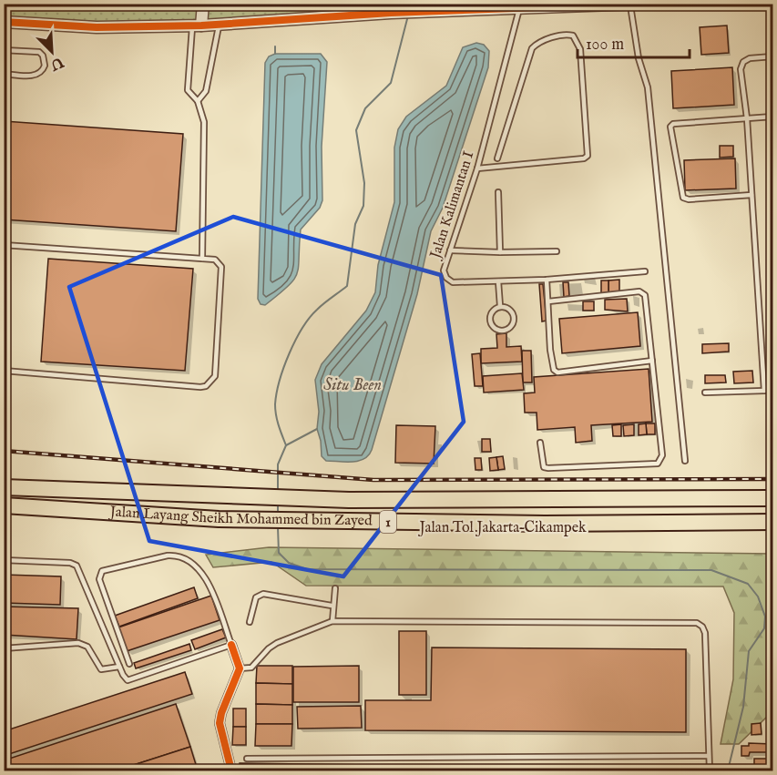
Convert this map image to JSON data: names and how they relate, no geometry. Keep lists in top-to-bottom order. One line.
{"streets":{"highway":["Jalan Layang Sheikh Mohammed bin Zayed","1","Jalan Tol Jakarta–Cikampek"],"lane":["Jalan Kalimantan I"]},"water":["Situ Been"],"scale_bar":"100 m","north":"bottom right"}
